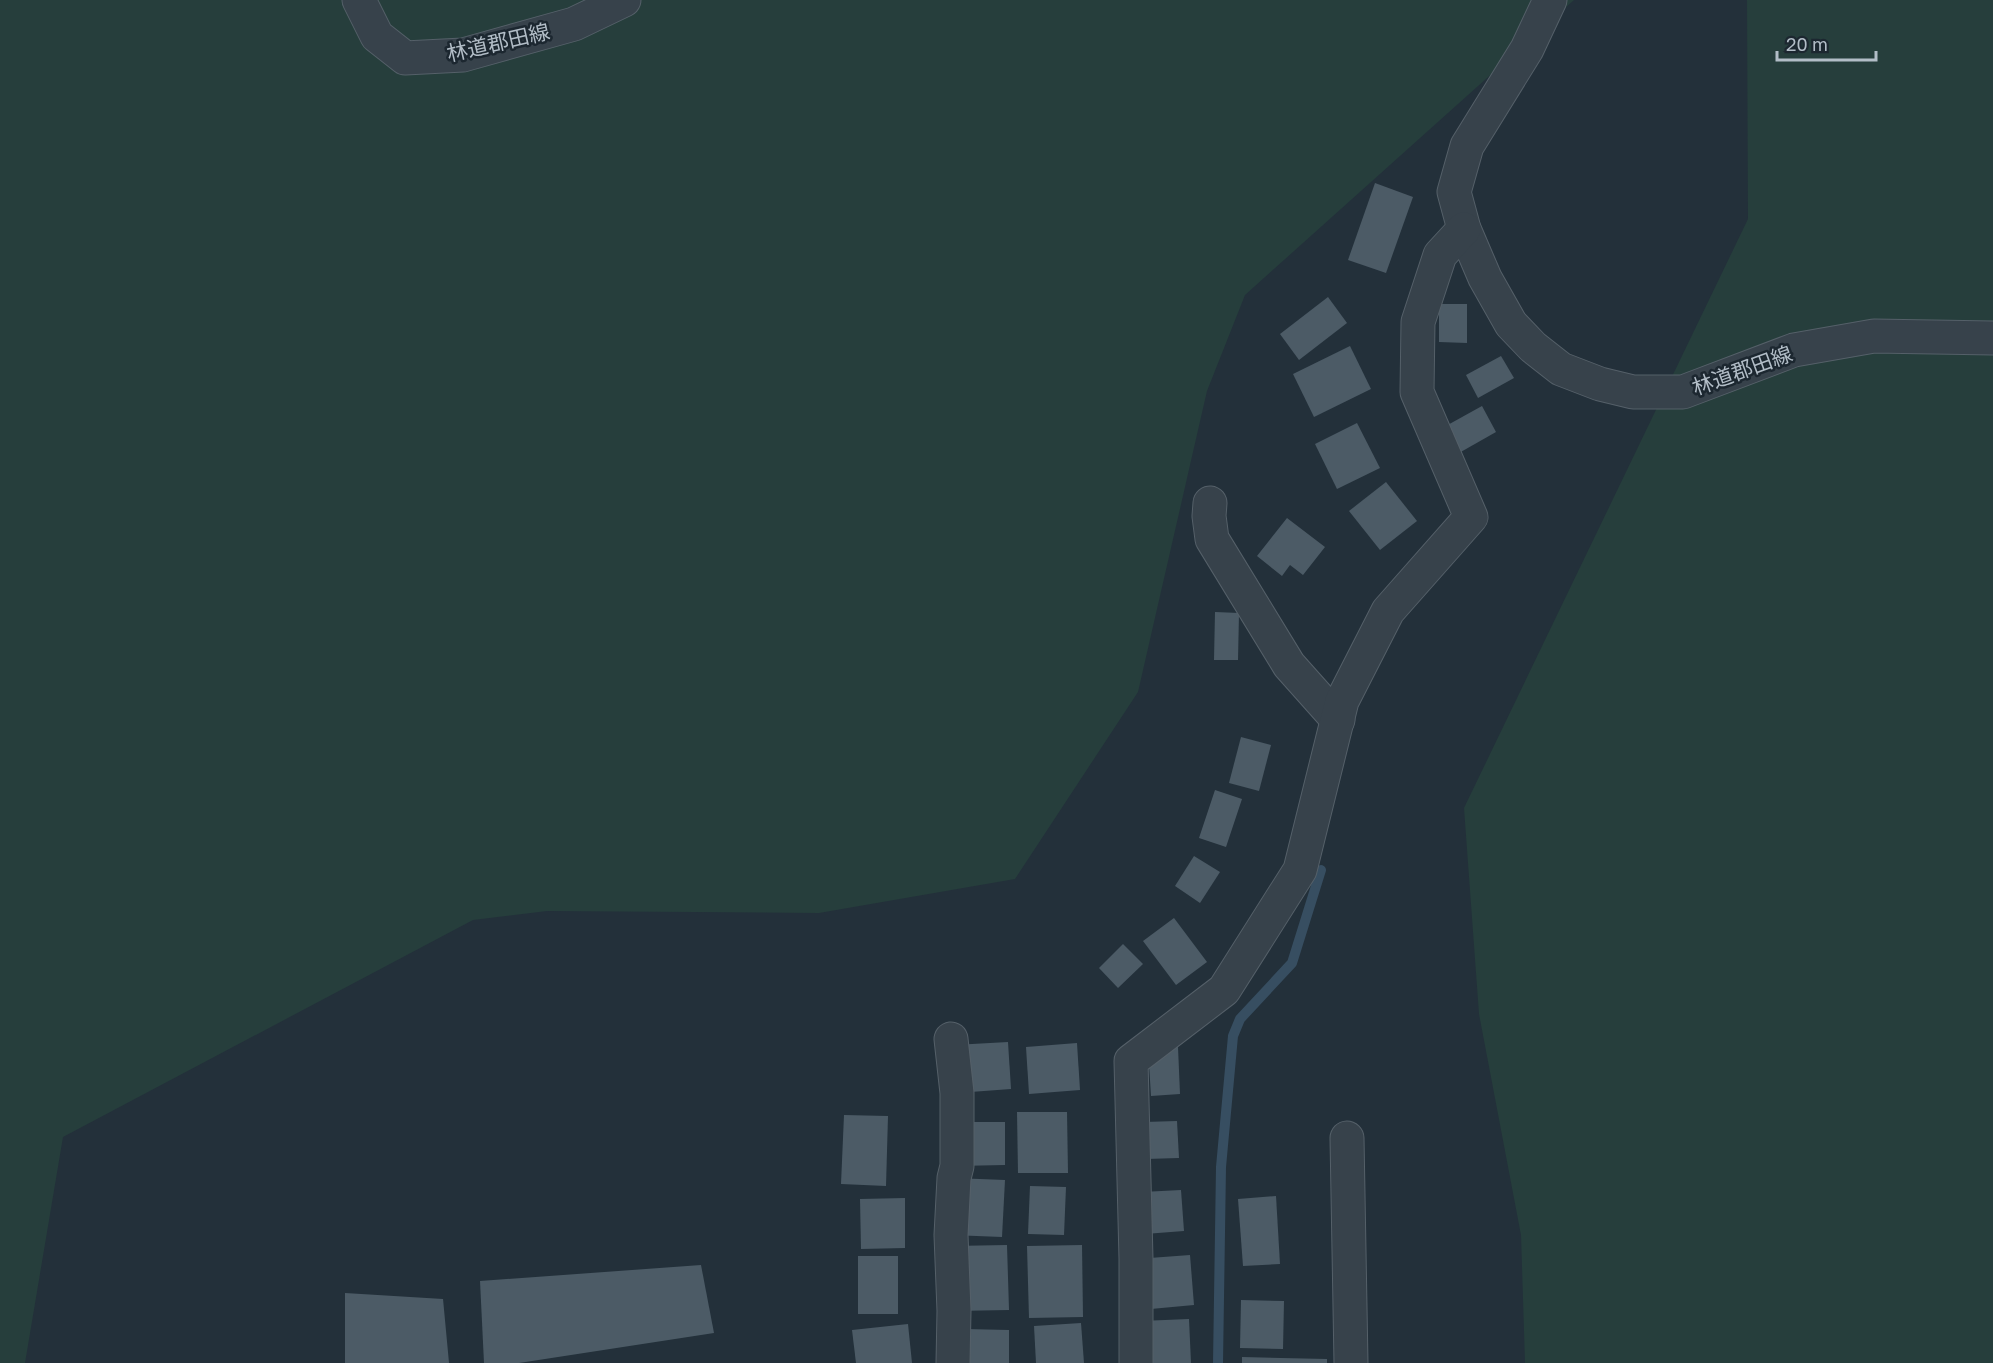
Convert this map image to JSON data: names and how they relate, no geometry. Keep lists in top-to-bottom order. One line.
{"streets":{"street":["林道郡田線"]},"scale_bar":"20 m"}
